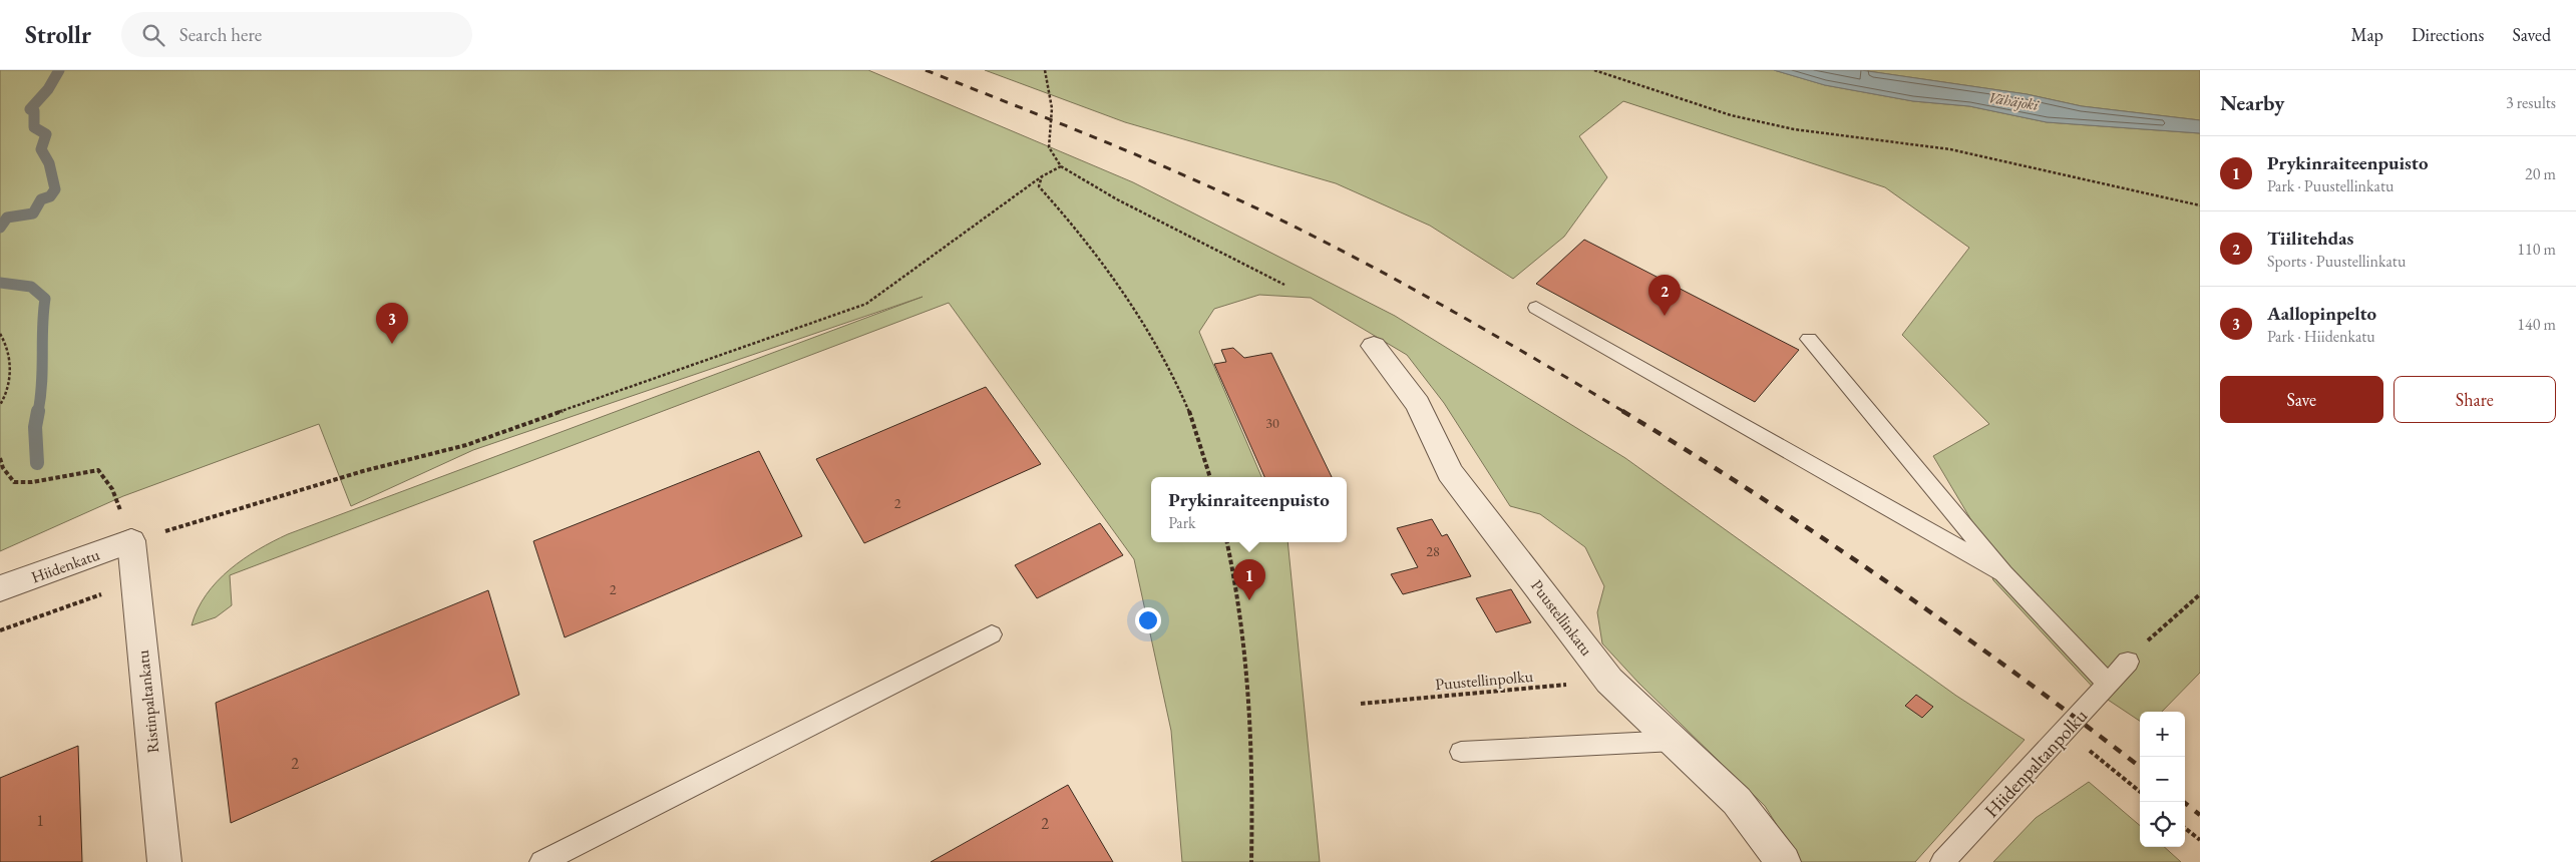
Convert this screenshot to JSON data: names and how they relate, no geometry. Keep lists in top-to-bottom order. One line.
{"streets":{"street":["Hiidenkatu","Puustellinkatu","Ristinpaltankatu"],"lane":["Hiidenpaltanpolku"],"path":["Puustellinpolku"]},"crossings":[["Hiidenkatu","Ristinpaltankatu"],["Puustellinkatu","Puustellinpolku"]],"water":["Vähäjoki"],"house_numbers":["30","2","28","2","2","1","2"],"page":{"header":"Strollr","search":"Search here","nav":["Map","Directions","Saved"],"heading":["Nearby","3 results"],"list":[{"mark":"1","name":"Prykinraiteenpuisto","note":"Park · Puustellinkatu","value":"20 m"},{"mark":"2","name":"Tiilitehdas","note":"Sports · Puustellinkatu","value":"110 m"},{"mark":"3","name":"Aallopinpelto","note":"Park · Hiidenkatu","value":"140 m"}],"pins":["2","3","1"],"buttons":["Save","Share"],"popup":["Prykinraiteenpuisto","Park"],"map_buttons":["+","−"]}}
